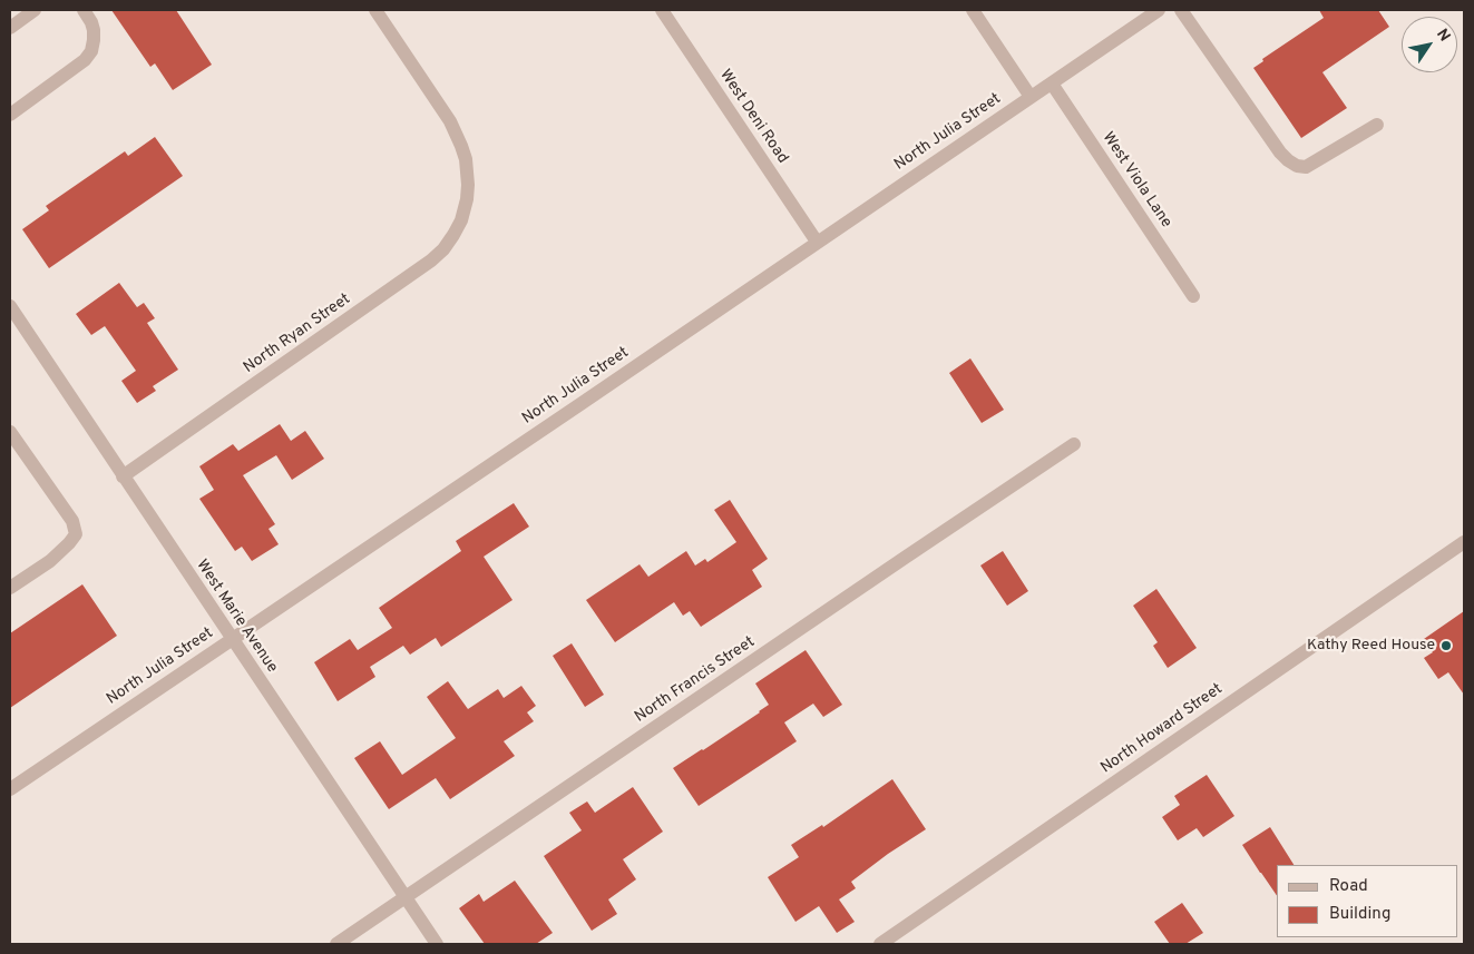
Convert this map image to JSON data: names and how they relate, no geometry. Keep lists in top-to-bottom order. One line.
{"streets":{"street":["West Deni Road","North Julia Street","West Viola Lane","North Ryan Street","West Marie Avenue","North Francis Street","North Howard Street"]},"crossings":[["West Deni Road","North Julia Street"],["North Julia Street","West Viola Lane"],["North Julia Street","West Marie Avenue"],["North Ryan Street","West Marie Avenue"],["West Marie Avenue","North Francis Street"]],"places":["Kathy Reed House"],"legend":["Road","Building"],"north":"top right"}
